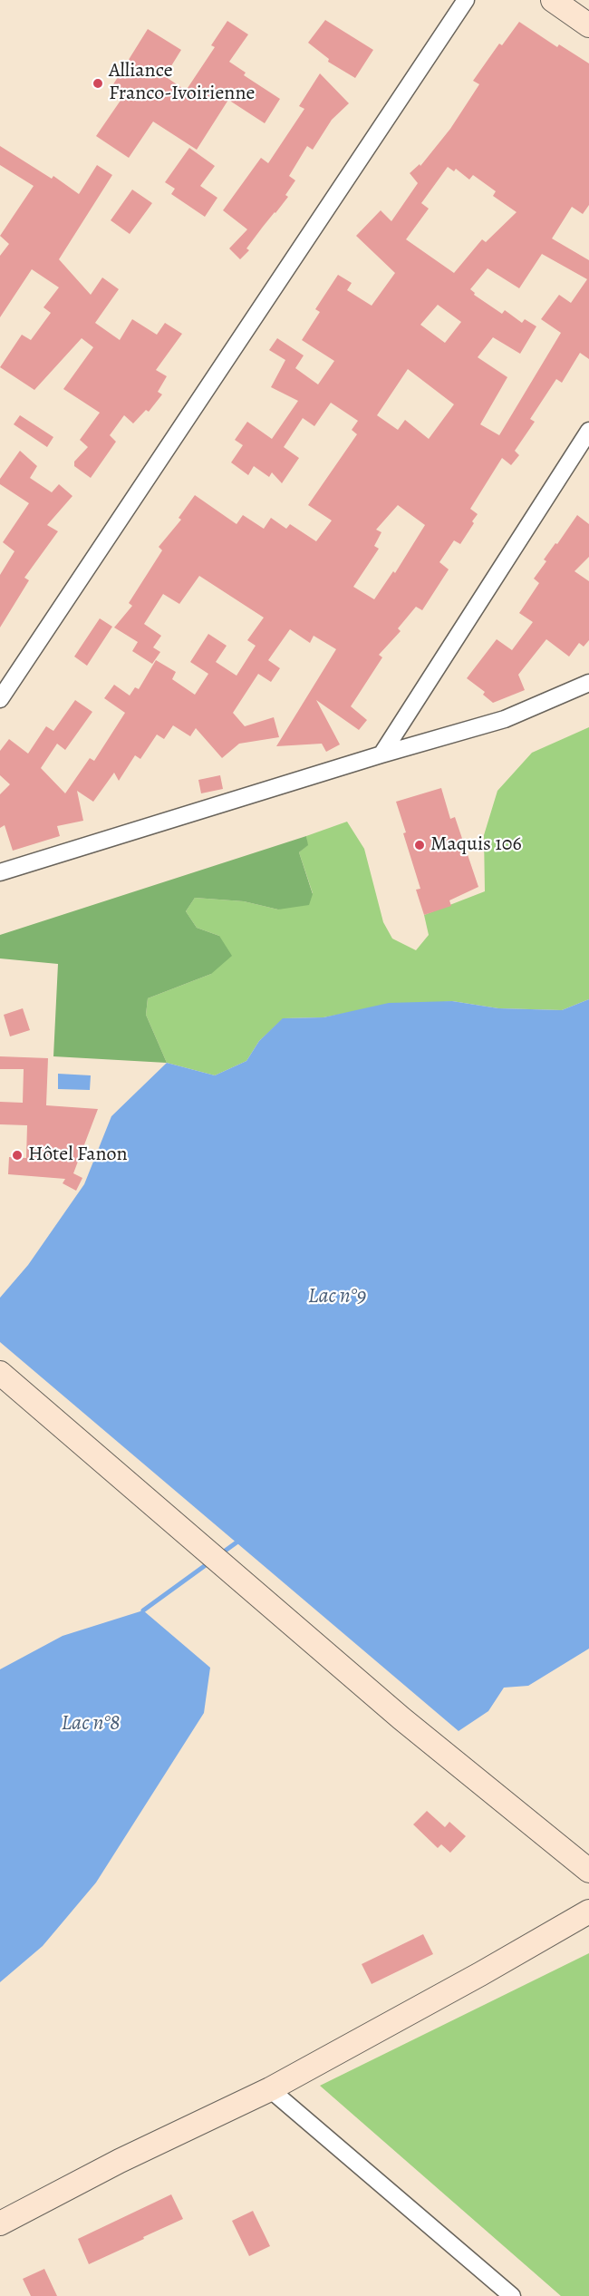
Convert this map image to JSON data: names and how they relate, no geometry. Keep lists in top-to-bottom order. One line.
{"water":["Lac n°9","Lac n°8"],"places":["Alliance Franco-Ivoirienne","Maquis 106","Hôtel Fanon"]}
